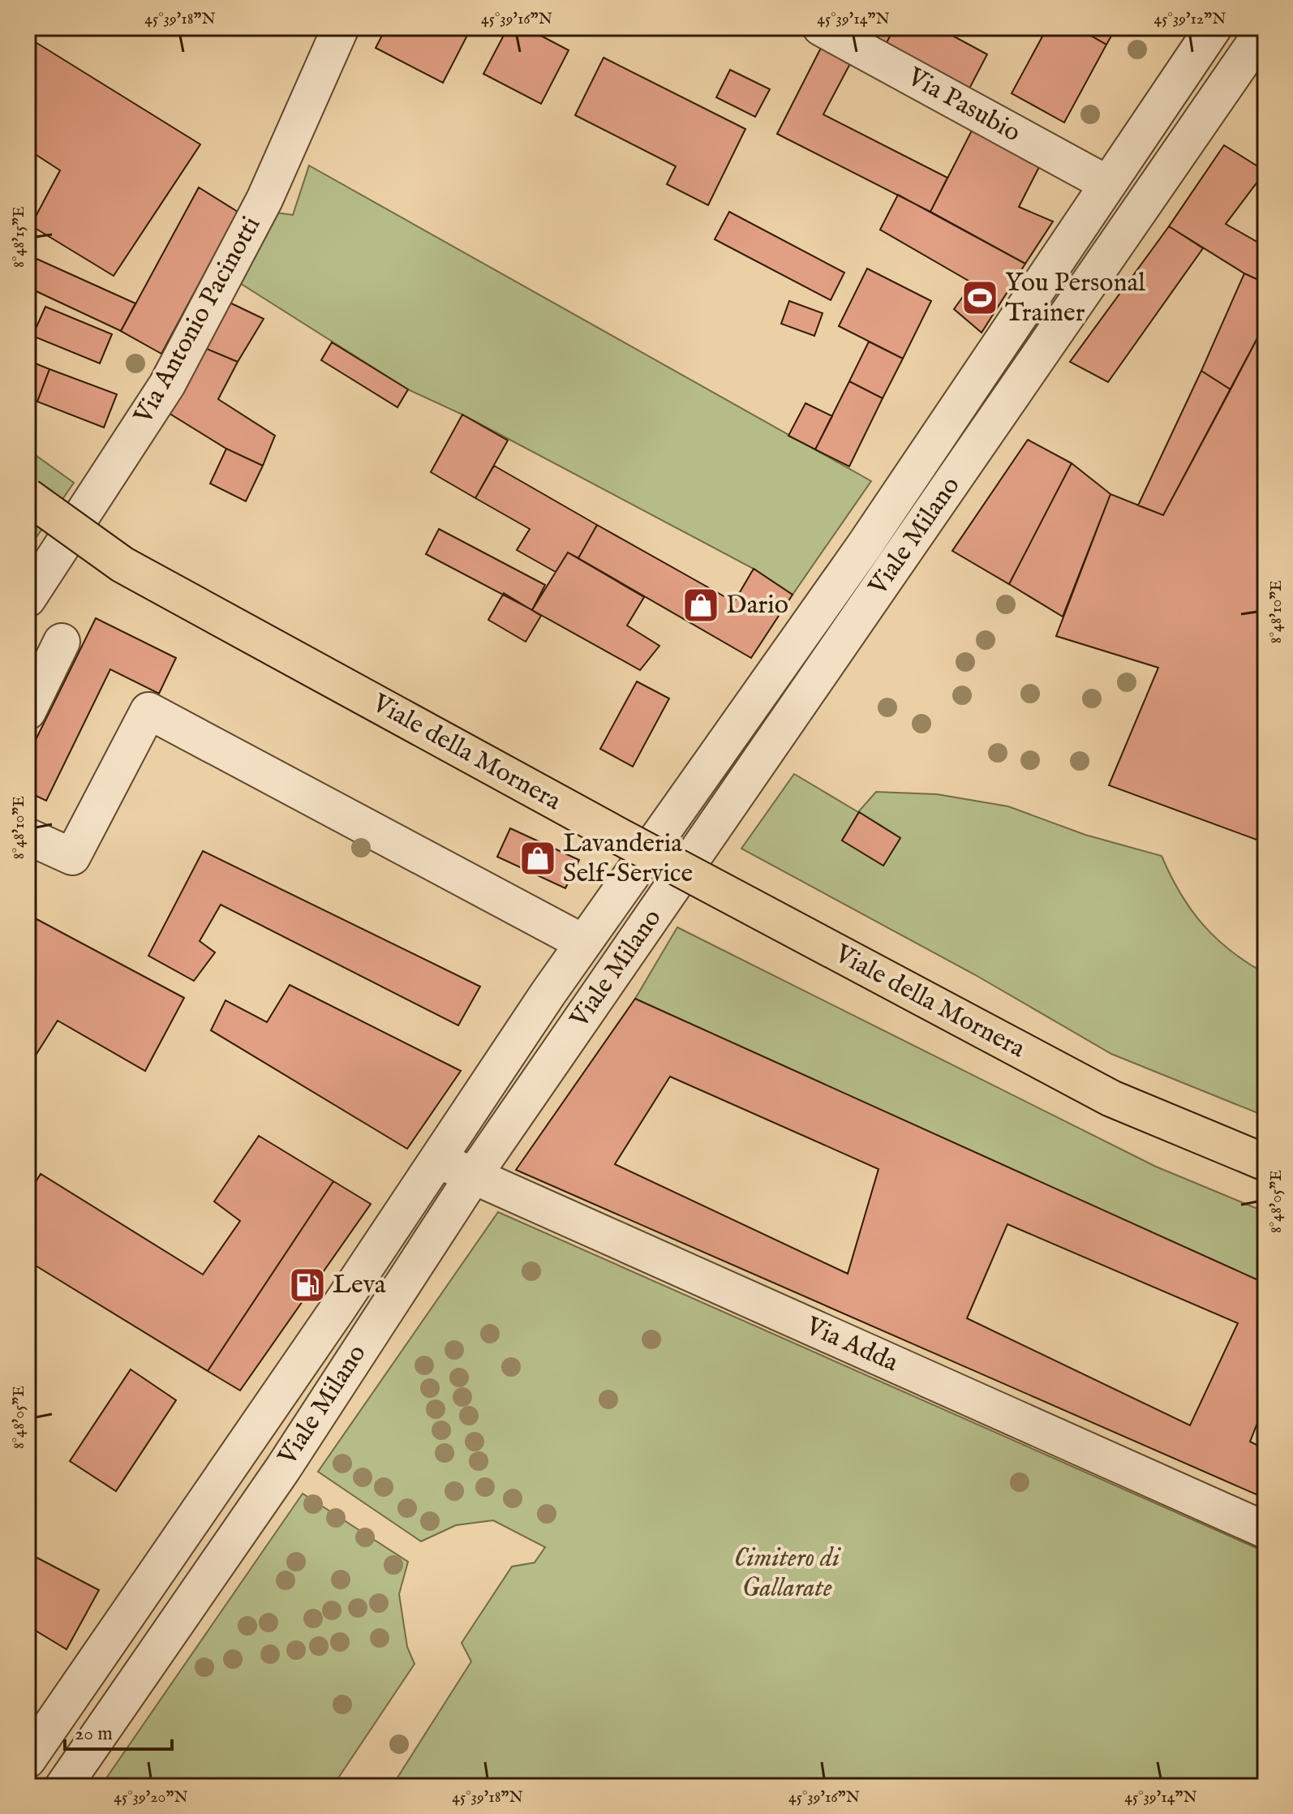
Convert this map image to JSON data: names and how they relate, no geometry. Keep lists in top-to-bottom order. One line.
{"streets":{"main road":["Viale della Mornera"],"street":["Via Pasubio","Via Antonio Pacinotti","Viale Milano","Via Adda"]},"crossings":[["Via Pasubio","Viale Milano"],["Viale Milano","Via Adda"]],"parks":["Cimitero di Gallarate"],"places":{"sports":["You Personal Trainer"],"shop":["Dario","Lavanderia Self-Service"],"fuel station":["Leva"]},"scale_bar":"20 m","coordinates":["45°39'18\"N","45°39'16\"N","45°39'14\"N","45°39'12\"N","8°48'15\"E","8°48'10\"E","8°48'05\"E","45°39'20\"N"]}
